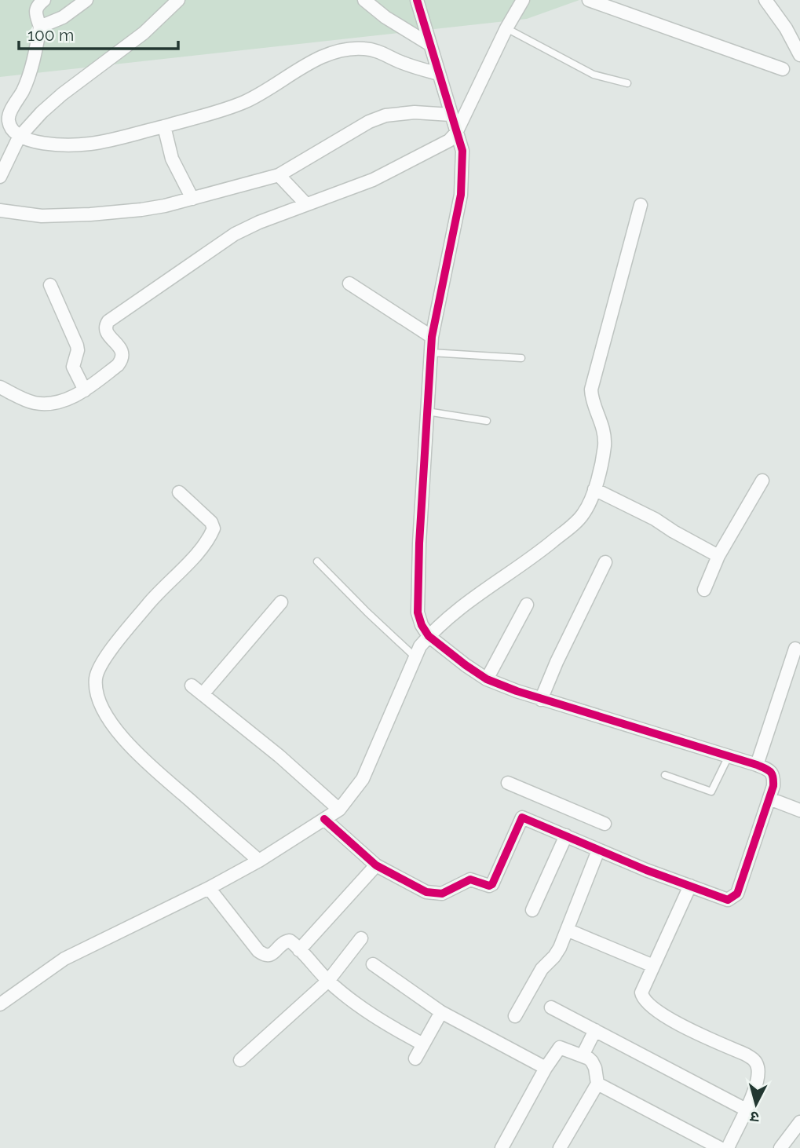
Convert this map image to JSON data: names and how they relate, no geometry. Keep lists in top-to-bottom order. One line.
{"scale_bar":"100 m","north":"bottom"}
